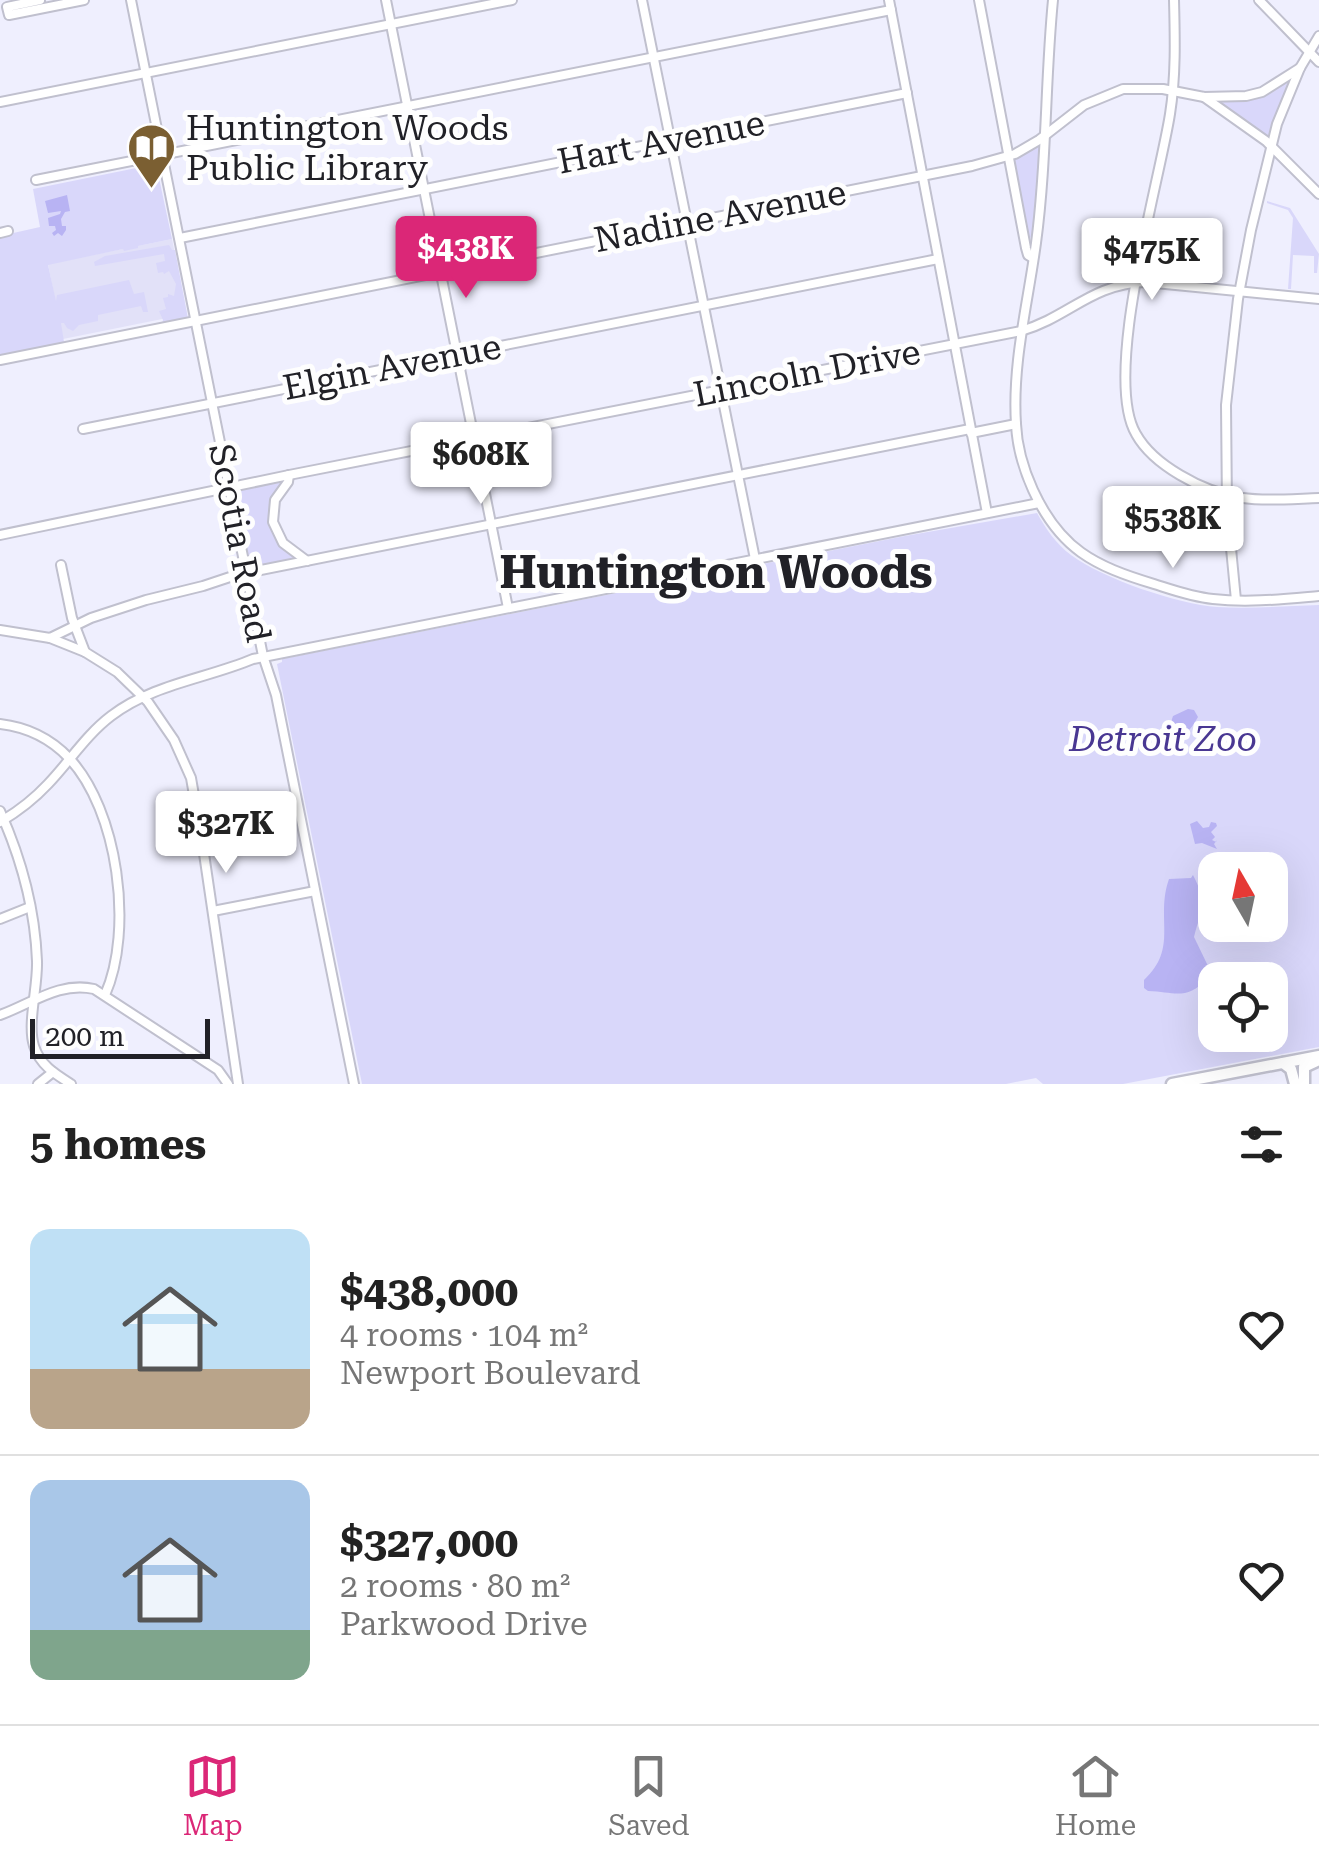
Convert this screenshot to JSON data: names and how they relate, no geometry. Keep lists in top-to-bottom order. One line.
{"streets":{"street":["Hart Avenue","Nadine Avenue","Elgin Avenue","Lincoln Drive","Scotia Road"]},"crossings":[["Hart Avenue","Scotia Road"],["Nadine Avenue","Scotia Road"],["Elgin Avenue","Scotia Road"],["Lincoln Drive","Scotia Road"]],"districts":["Huntington Woods"],"parks":["Detroit Zoo"],"places":{"library":["Huntington Woods Public Library"]},"scale_bar":"200 m","north":"top","page":{"price":["$438K","$475K","$608K","$538K","$327K"],"scale":"200 m","heading":"5 homes","list":[{"name":"$438,000","note":"4 rooms · 104 m² · Newport Boulevard"},{"name":"$327,000","note":"2 rooms · 80 m² · Parkwood Drive"}],"tabs":["Map","Saved","Home"]}}
